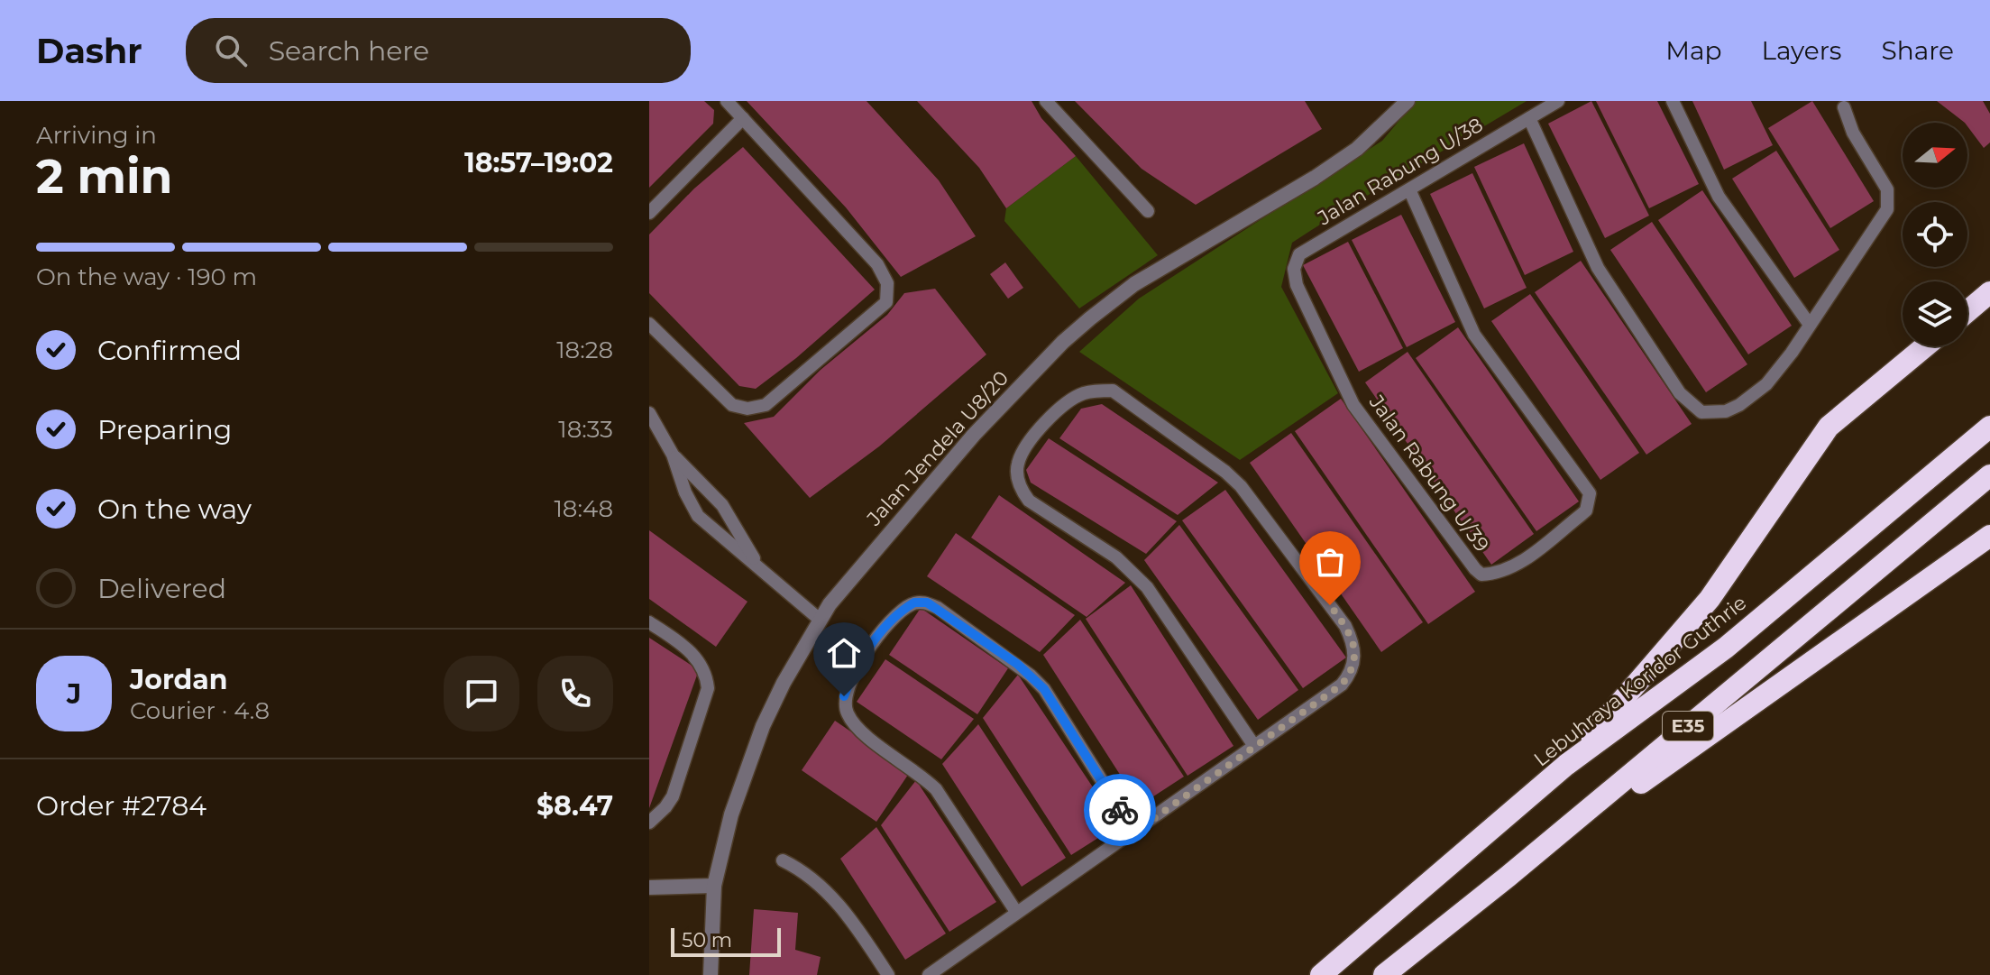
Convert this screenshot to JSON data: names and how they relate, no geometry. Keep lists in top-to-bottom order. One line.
{"streets":{"highway":["Lebuhraya Koridor Guthrie","E35"],"street":["Jalan Rabung U/38","Jalan Jendela U8/20","Jalan Rabung U/39"]},"crossings":[["Jalan Rabung U/38","Jalan Rabung U/39"]],"scale_bar":"50 m","north":"right","page":{"header":"Dashr","search":"Search here","nav":["Map","Layers","Share"],"heading":["2 min","Arriving in","18:57–19:02"],"panel":["Jordan","Courier · 4.8","Order #2784","$8.47"],"bar":"On the way · 190 m","list":[["Confirmed","18:28"],["Preparing","18:33"],["On the way","18:48"],"Delivered"],"round":"J","scale":"50 m"}}
